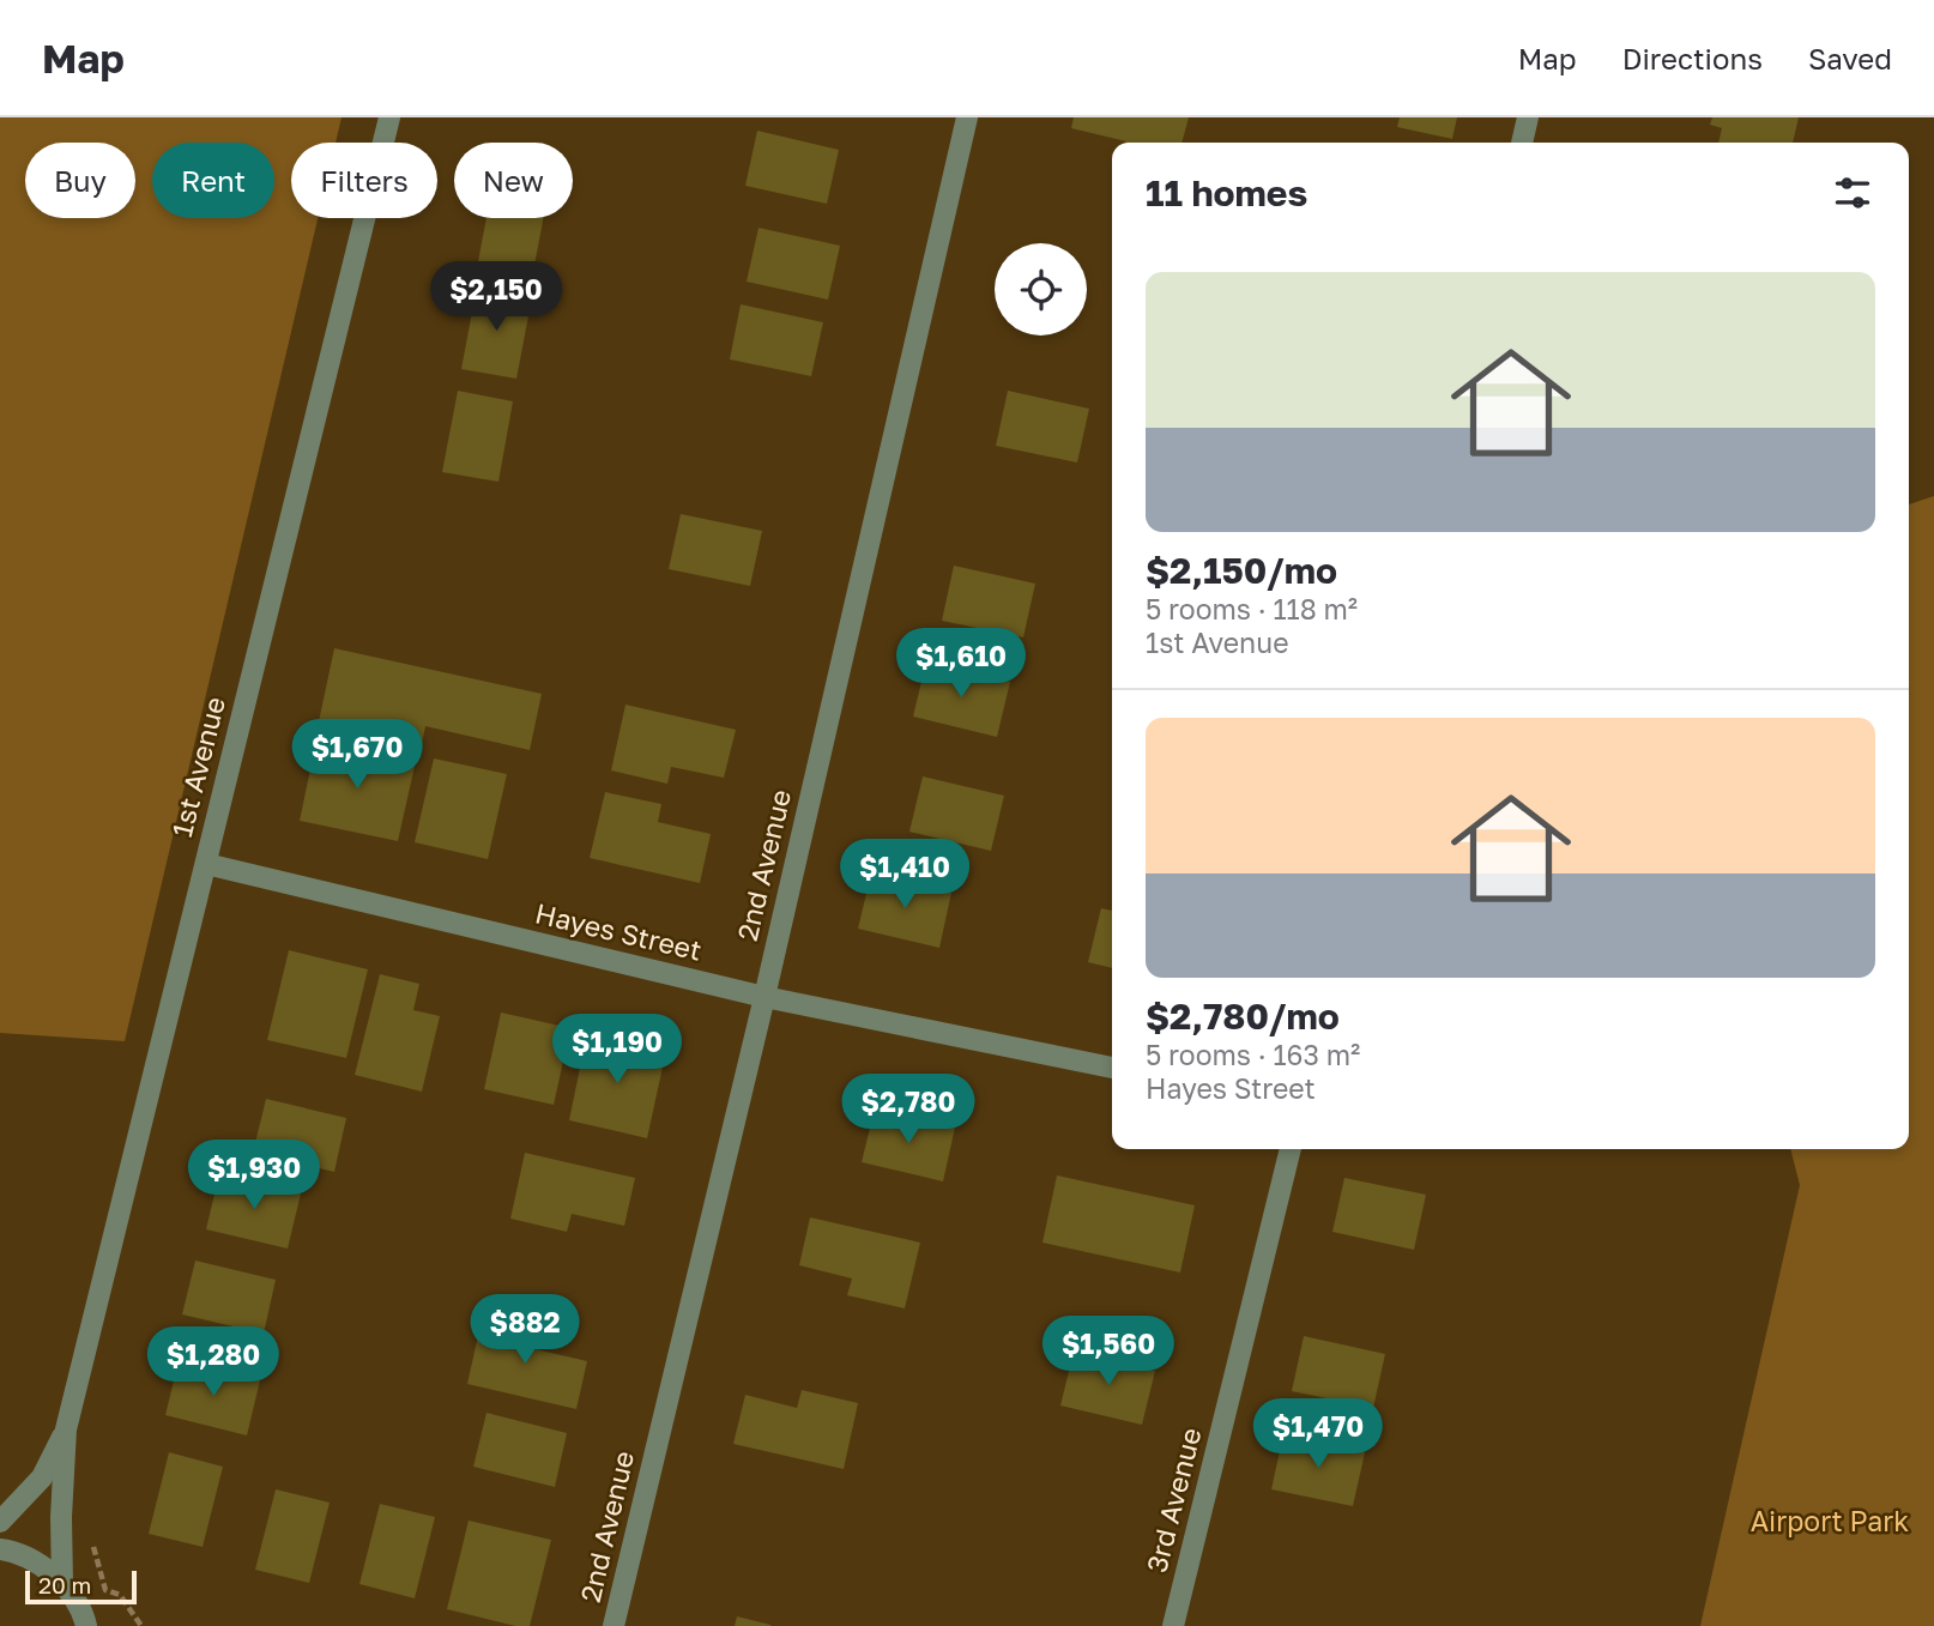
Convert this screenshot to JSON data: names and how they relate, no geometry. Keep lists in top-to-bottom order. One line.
{"streets":{"street":["1st Avenue","2nd Avenue","Hayes Street","3rd Avenue"]},"crossings":[["1st Avenue","Hayes Street"],["2nd Avenue","Hayes Street"]],"parks":["Airport Park"],"scale_bar":"20 m","page":{"header":"Map","nav":["Map","Directions","Saved"],"chip":["Buy","Rent","Filters","New"],"heading":"11 homes","list":[{"name":"$2,150/mo","note":"5 rooms · 118 m² · 1st Avenue"},{"name":"$2,780/mo","note":"5 rooms · 163 m² · Hayes Street"}],"price":["$2,150","$1,610","$1,670","$1,410","$1,190","$2,780","$1,930","$882","$1,560","$1,280","$1,470"],"scale":"20 m"}}
